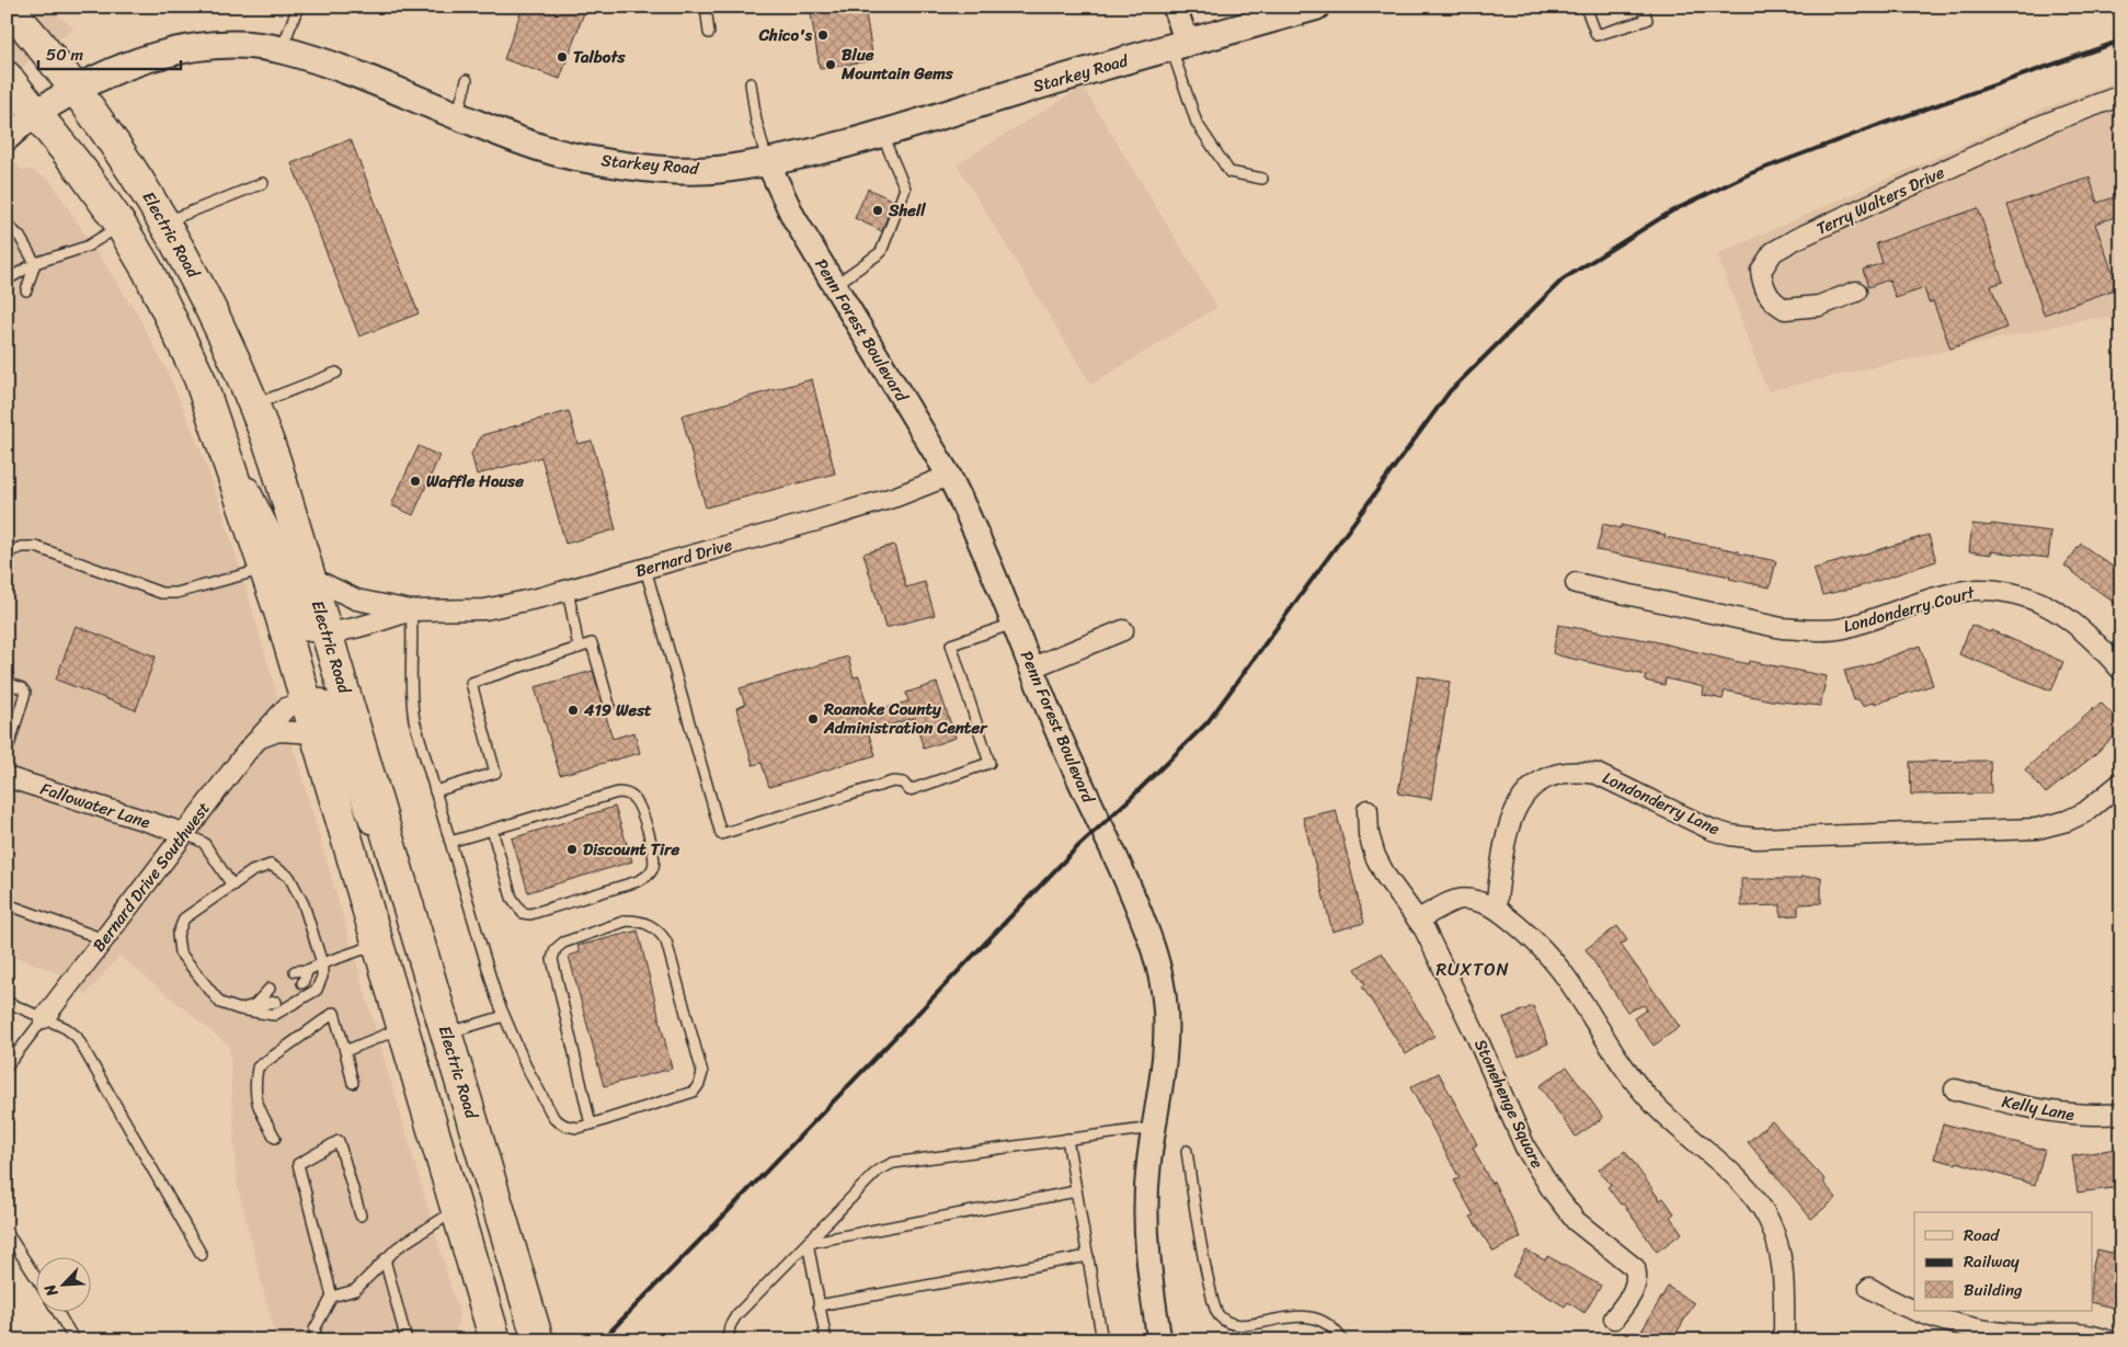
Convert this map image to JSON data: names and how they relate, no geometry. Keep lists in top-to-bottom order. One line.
{"streets":{"main road":["Starkey Road","Electric Road"],"street":["Terry Walters Drive","Penn Forest Boulevard","Bernard Drive","Londonderry Court","Londonderry Lane","Fallowater Lane","Bernard Drive Southwest","Stonehenge Square","Kelly Lane"]},"crossings":[["Starkey Road","Electric Road"],["Starkey Road","Penn Forest Boulevard"],["Electric Road","Bernard Drive"],["Penn Forest Boulevard","Bernard Drive"],["Fallowater Lane","Bernard Drive Southwest"]],"districts":["RUXTON"],"places":["Chico's","Talbots","Blue Mountain Gems","Shell","Waffle House","419 West","Roanoke County Administration Center","Discount Tire"],"legend":["Road","Railway","Building"],"scale_bar":"50 m","north":"bottom left"}
